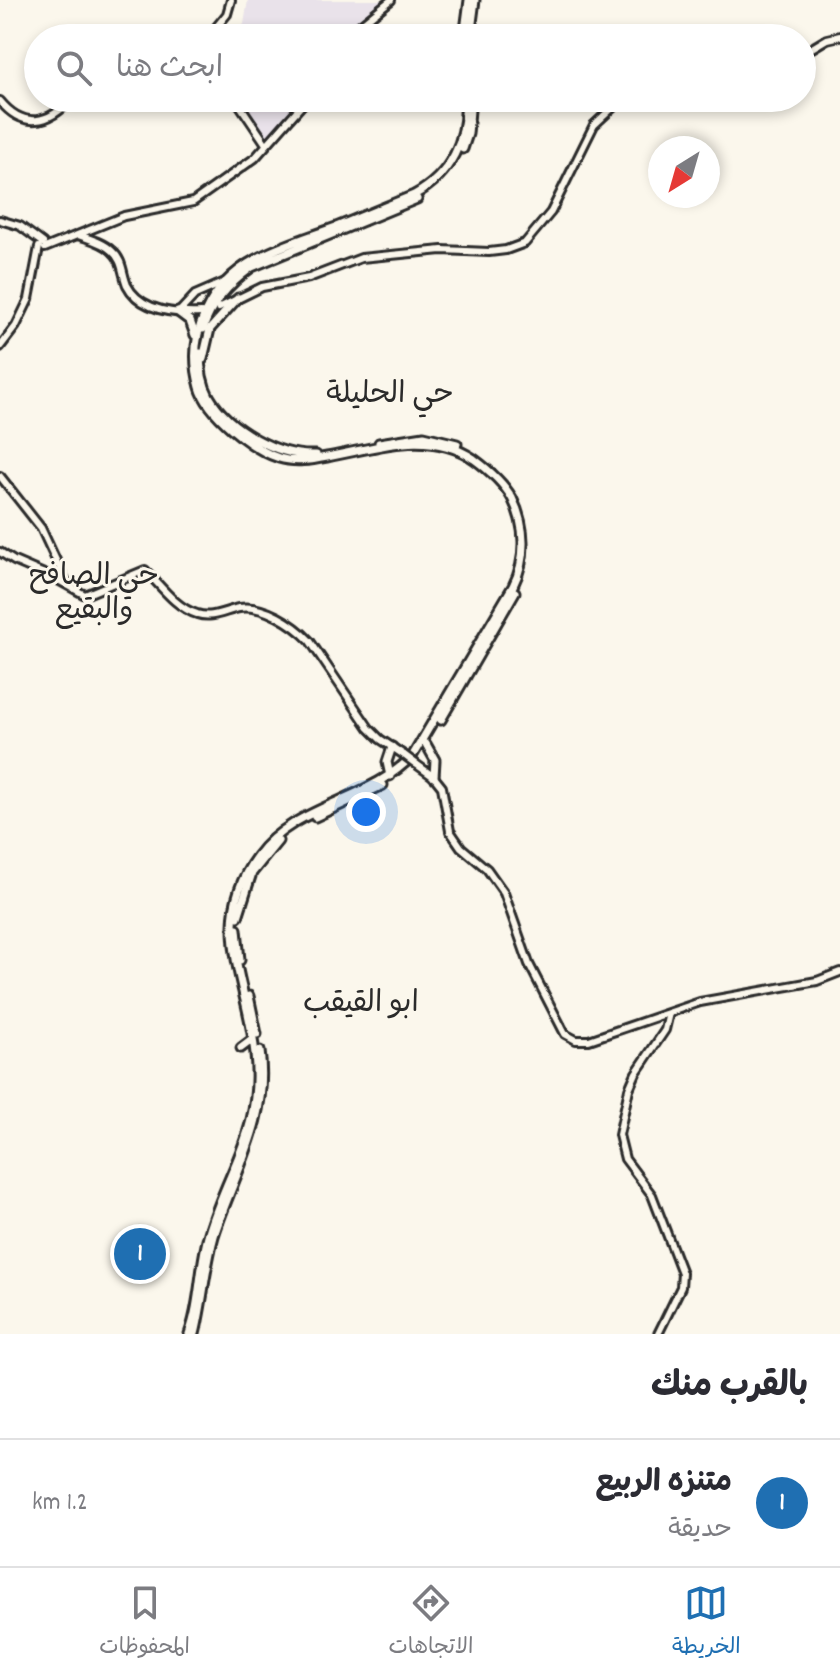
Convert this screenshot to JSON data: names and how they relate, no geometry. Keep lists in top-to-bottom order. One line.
{"districts":["حي الحليلة","حي الصافح والبقيع","ابو القيقب"],"north":"bottom left","page":{"search":"ابحث هنا","pins":"1","heading":"بالقرب منك","list":[{"mark":"1","name":"متنزه الربيع","note":"حديقة","value":"1.2 km"}],"nav":["الخريطة","الاتجاهات","المحفوظات"]}}
